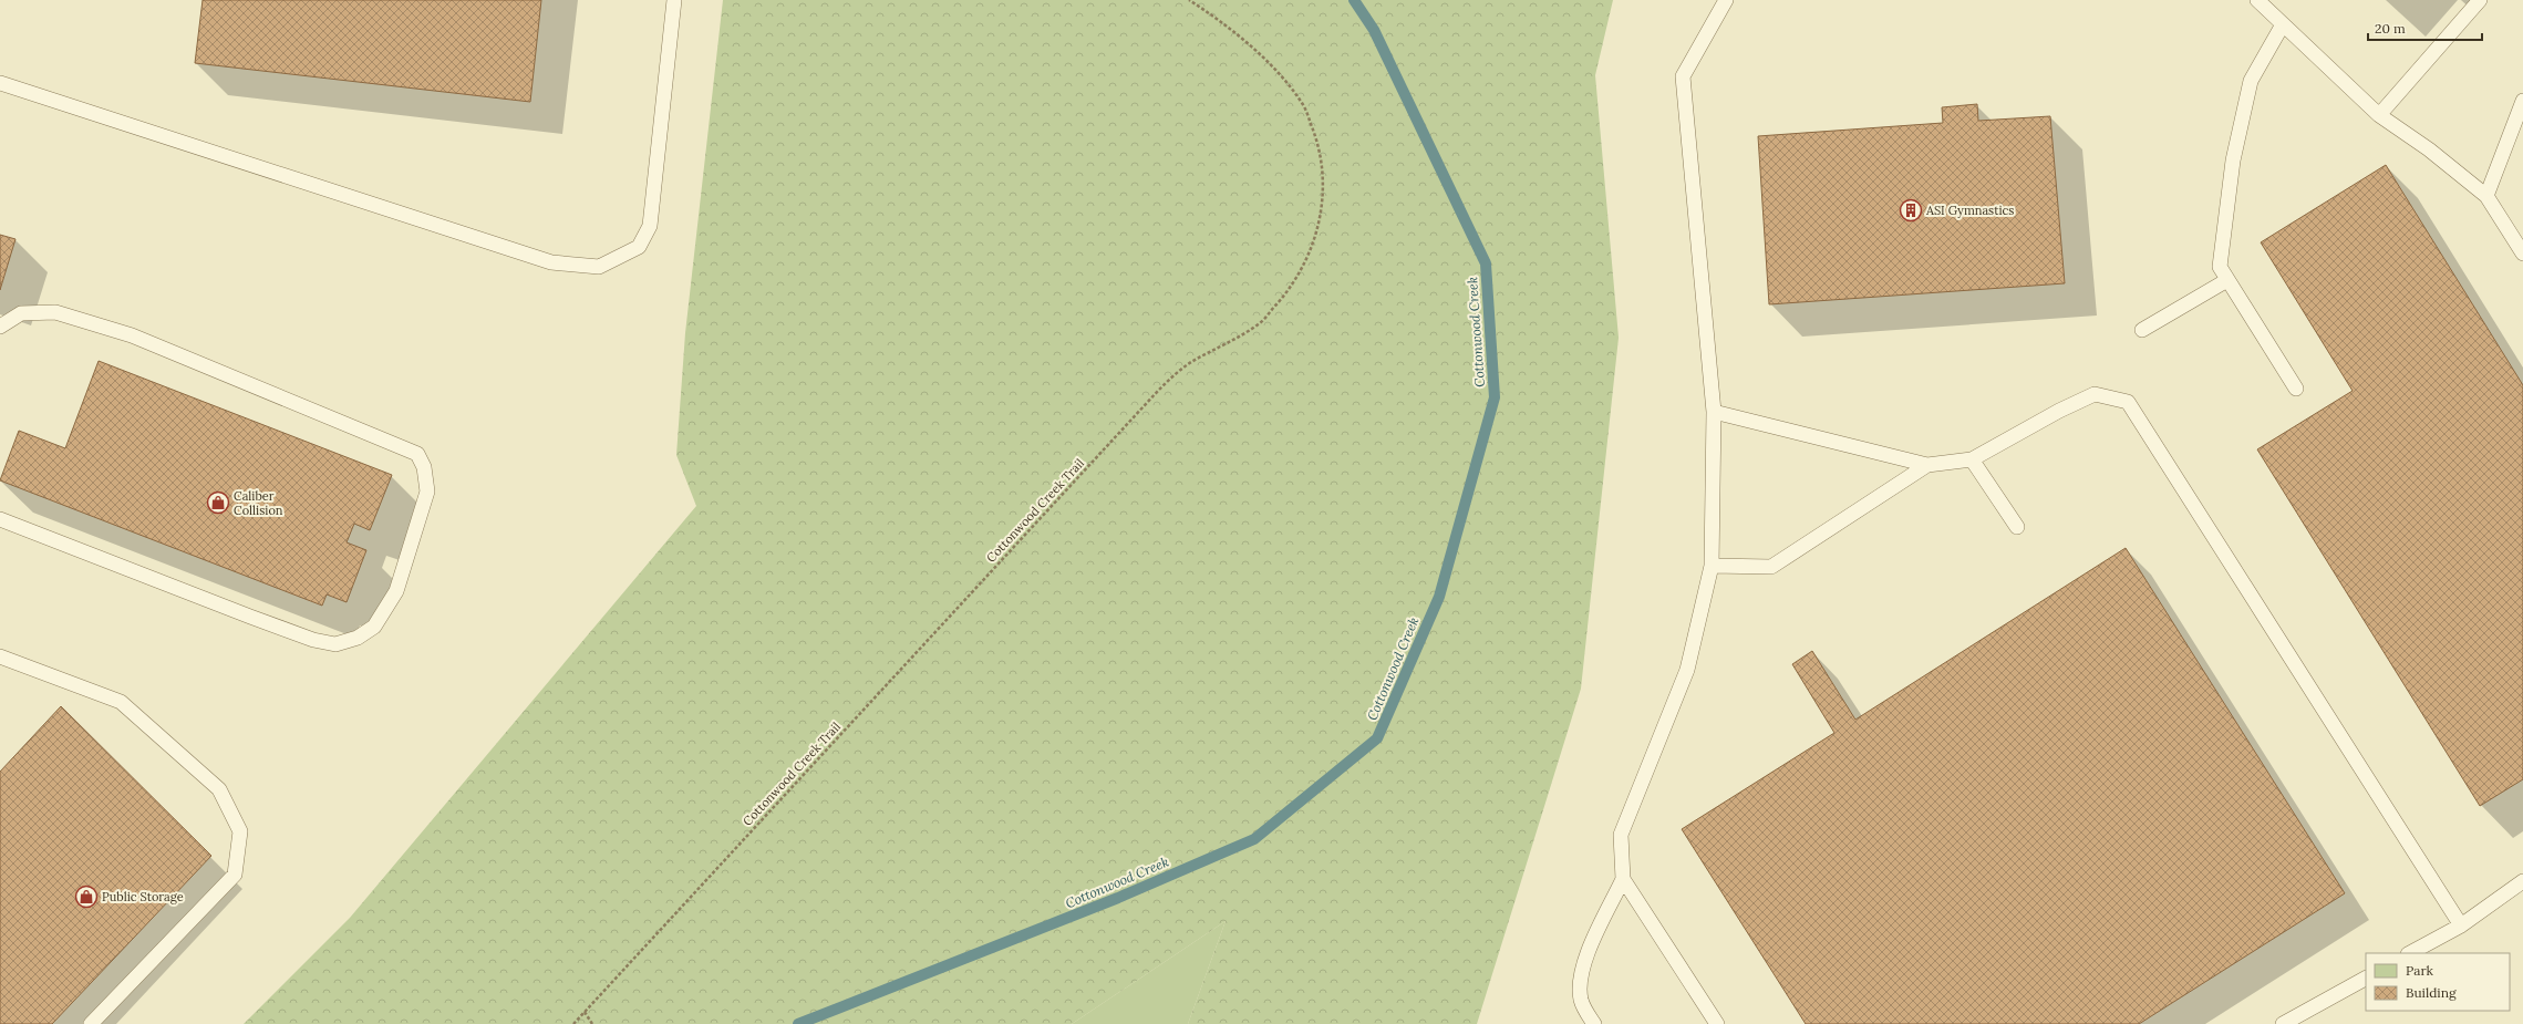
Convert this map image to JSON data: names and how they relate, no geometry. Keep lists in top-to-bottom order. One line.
{"streets":{"path":["Cottonwood Creek Trail"]},"water":["Cottonwood Creek"],"places":{"building":["ASI Gymnastics"],"shop":["Caliber Collision","Public Storage"]},"legend":["Park","Building"],"scale_bar":"20 m"}
